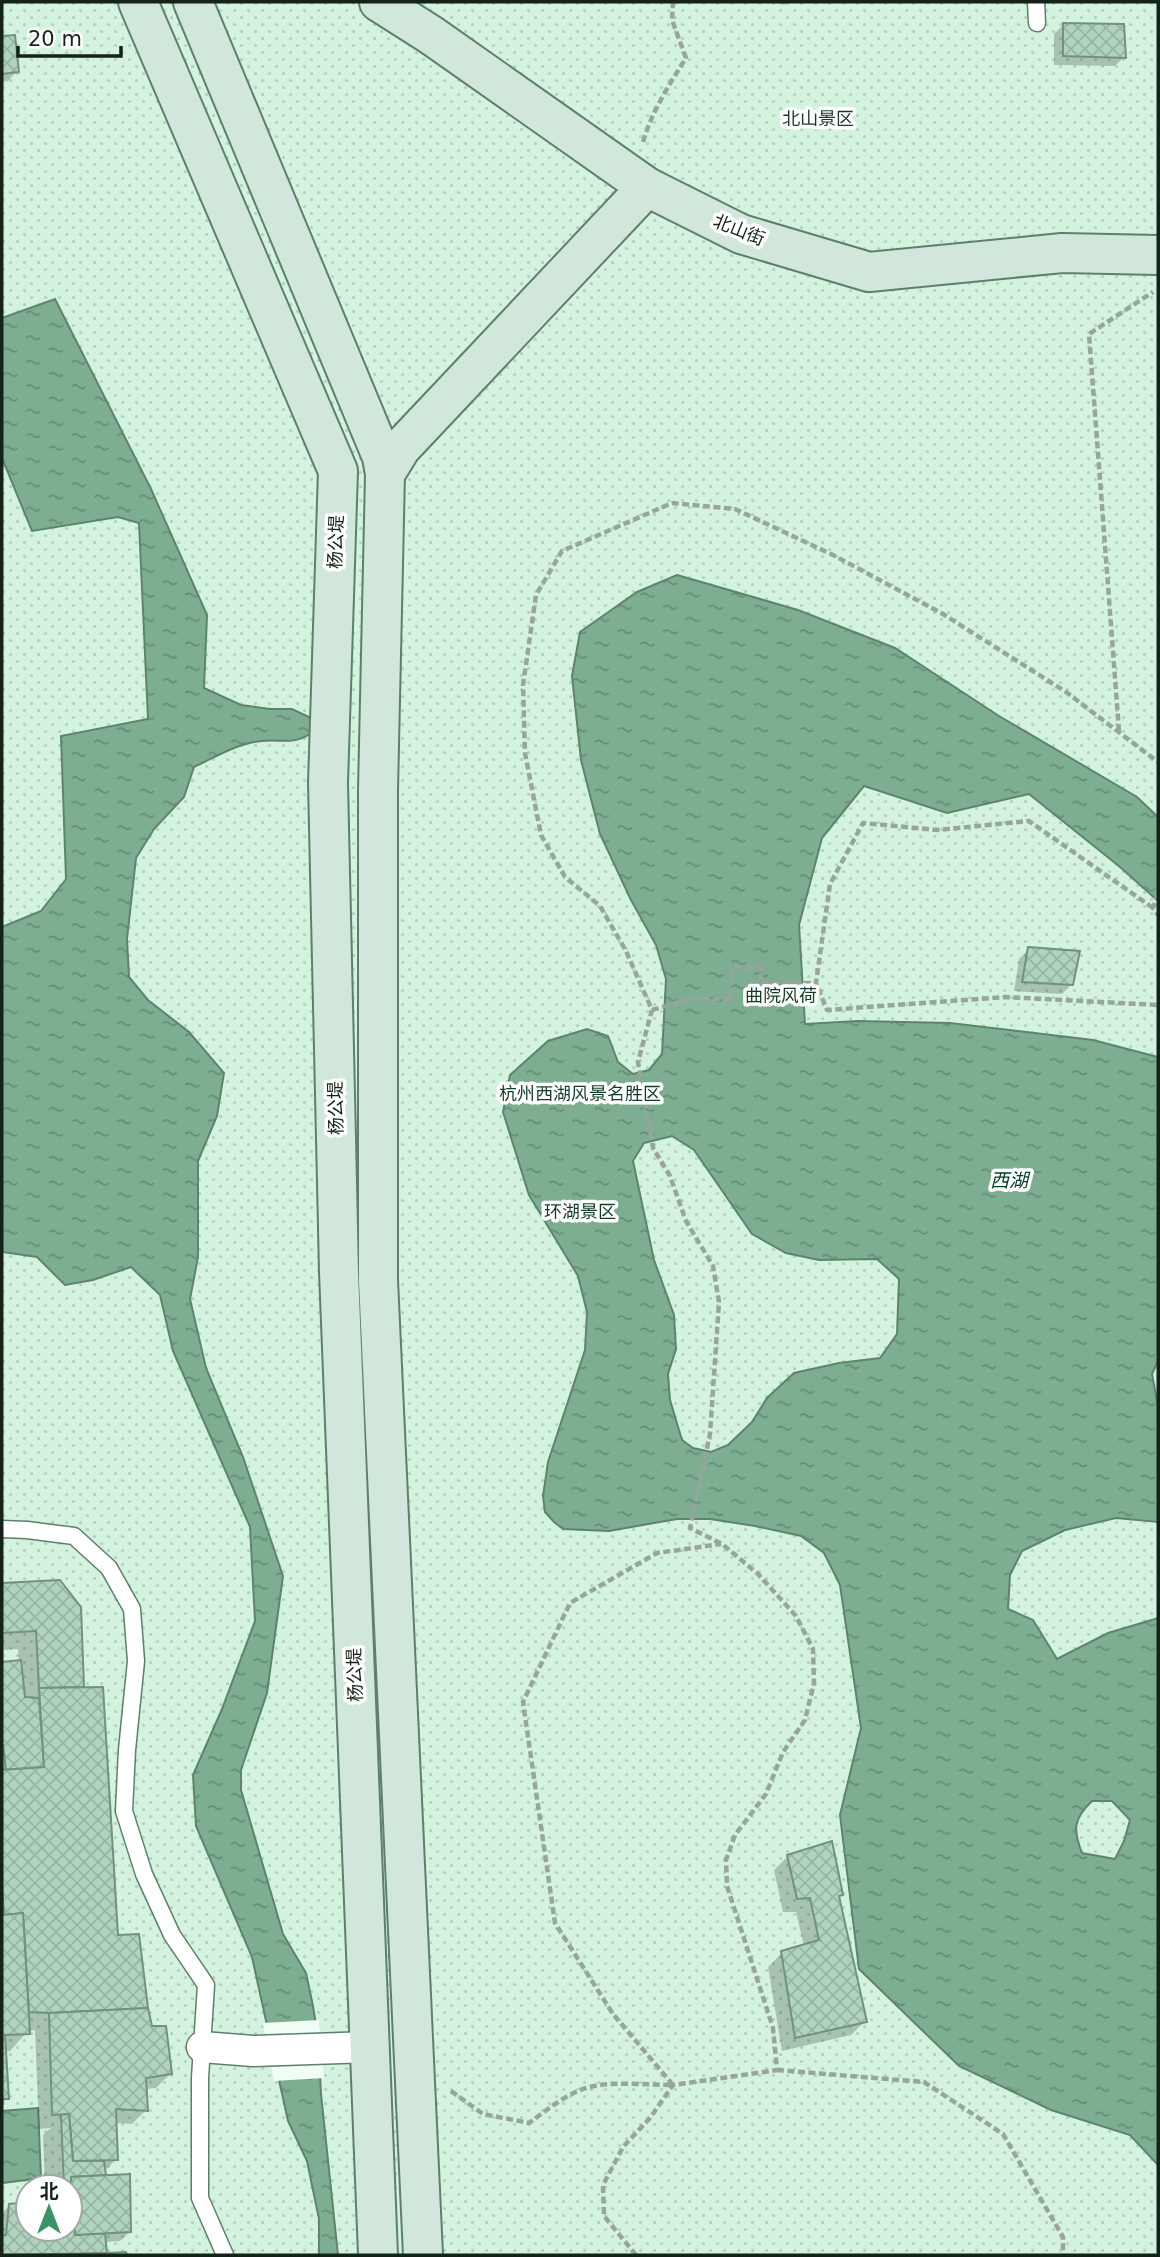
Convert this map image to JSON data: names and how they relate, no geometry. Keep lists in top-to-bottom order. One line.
{"streets":{"main road":["北山街","杨公堤"]},"water":["西湖"],"parks":["北山景区","曲院风荷","杭州西湖风景名胜区","环湖景区"],"scale_bar":"20 m","north":"top"}
